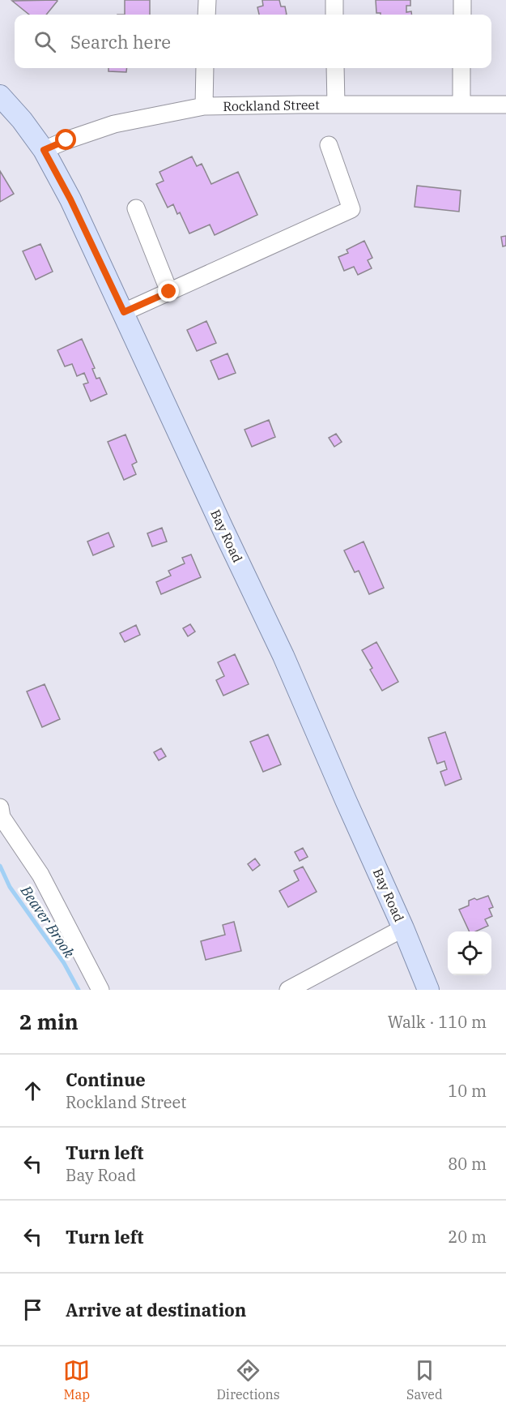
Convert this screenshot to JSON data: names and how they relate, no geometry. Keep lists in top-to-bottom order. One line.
{"streets":{"main road":["Bay Road"],"street":["Rockland Street"]},"crossings":[["Rockland Street","Bay Road"]],"water":["Beaver Brook"],"page":{"search":"Search here","heading":["2 min","Walk · 110 m"],"list":[["Continue","Rockland Street","10 m"],["Turn left","Bay Road","80 m"],["Turn left","20 m"],"Arrive at destination"],"nav":["Map","Directions","Saved"]}}
